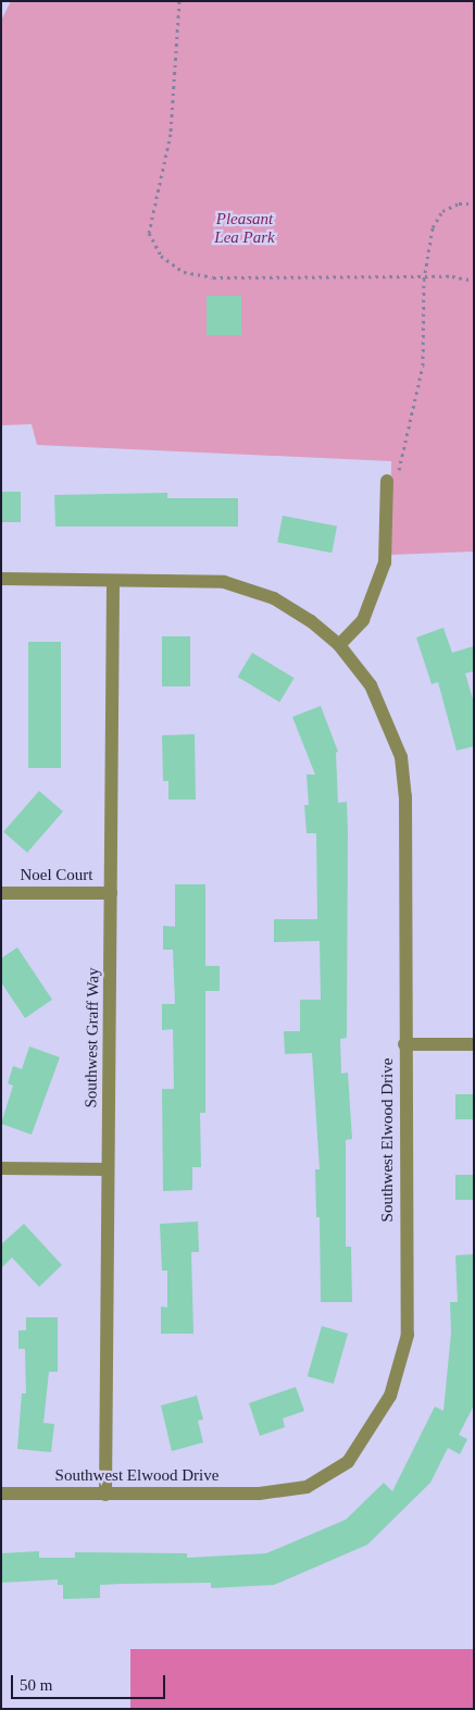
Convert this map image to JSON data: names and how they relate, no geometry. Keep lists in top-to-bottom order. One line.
{"streets":{"street":["Noel Court","Southwest Graff Way","Southwest Elwood Drive"]},"crossings":[["Noel Court","Southwest Graff Way"],["Southwest Graff Way","Southwest Elwood Drive"]],"parks":["Pleasant Lea Park"],"scale_bar":"50 m"}
